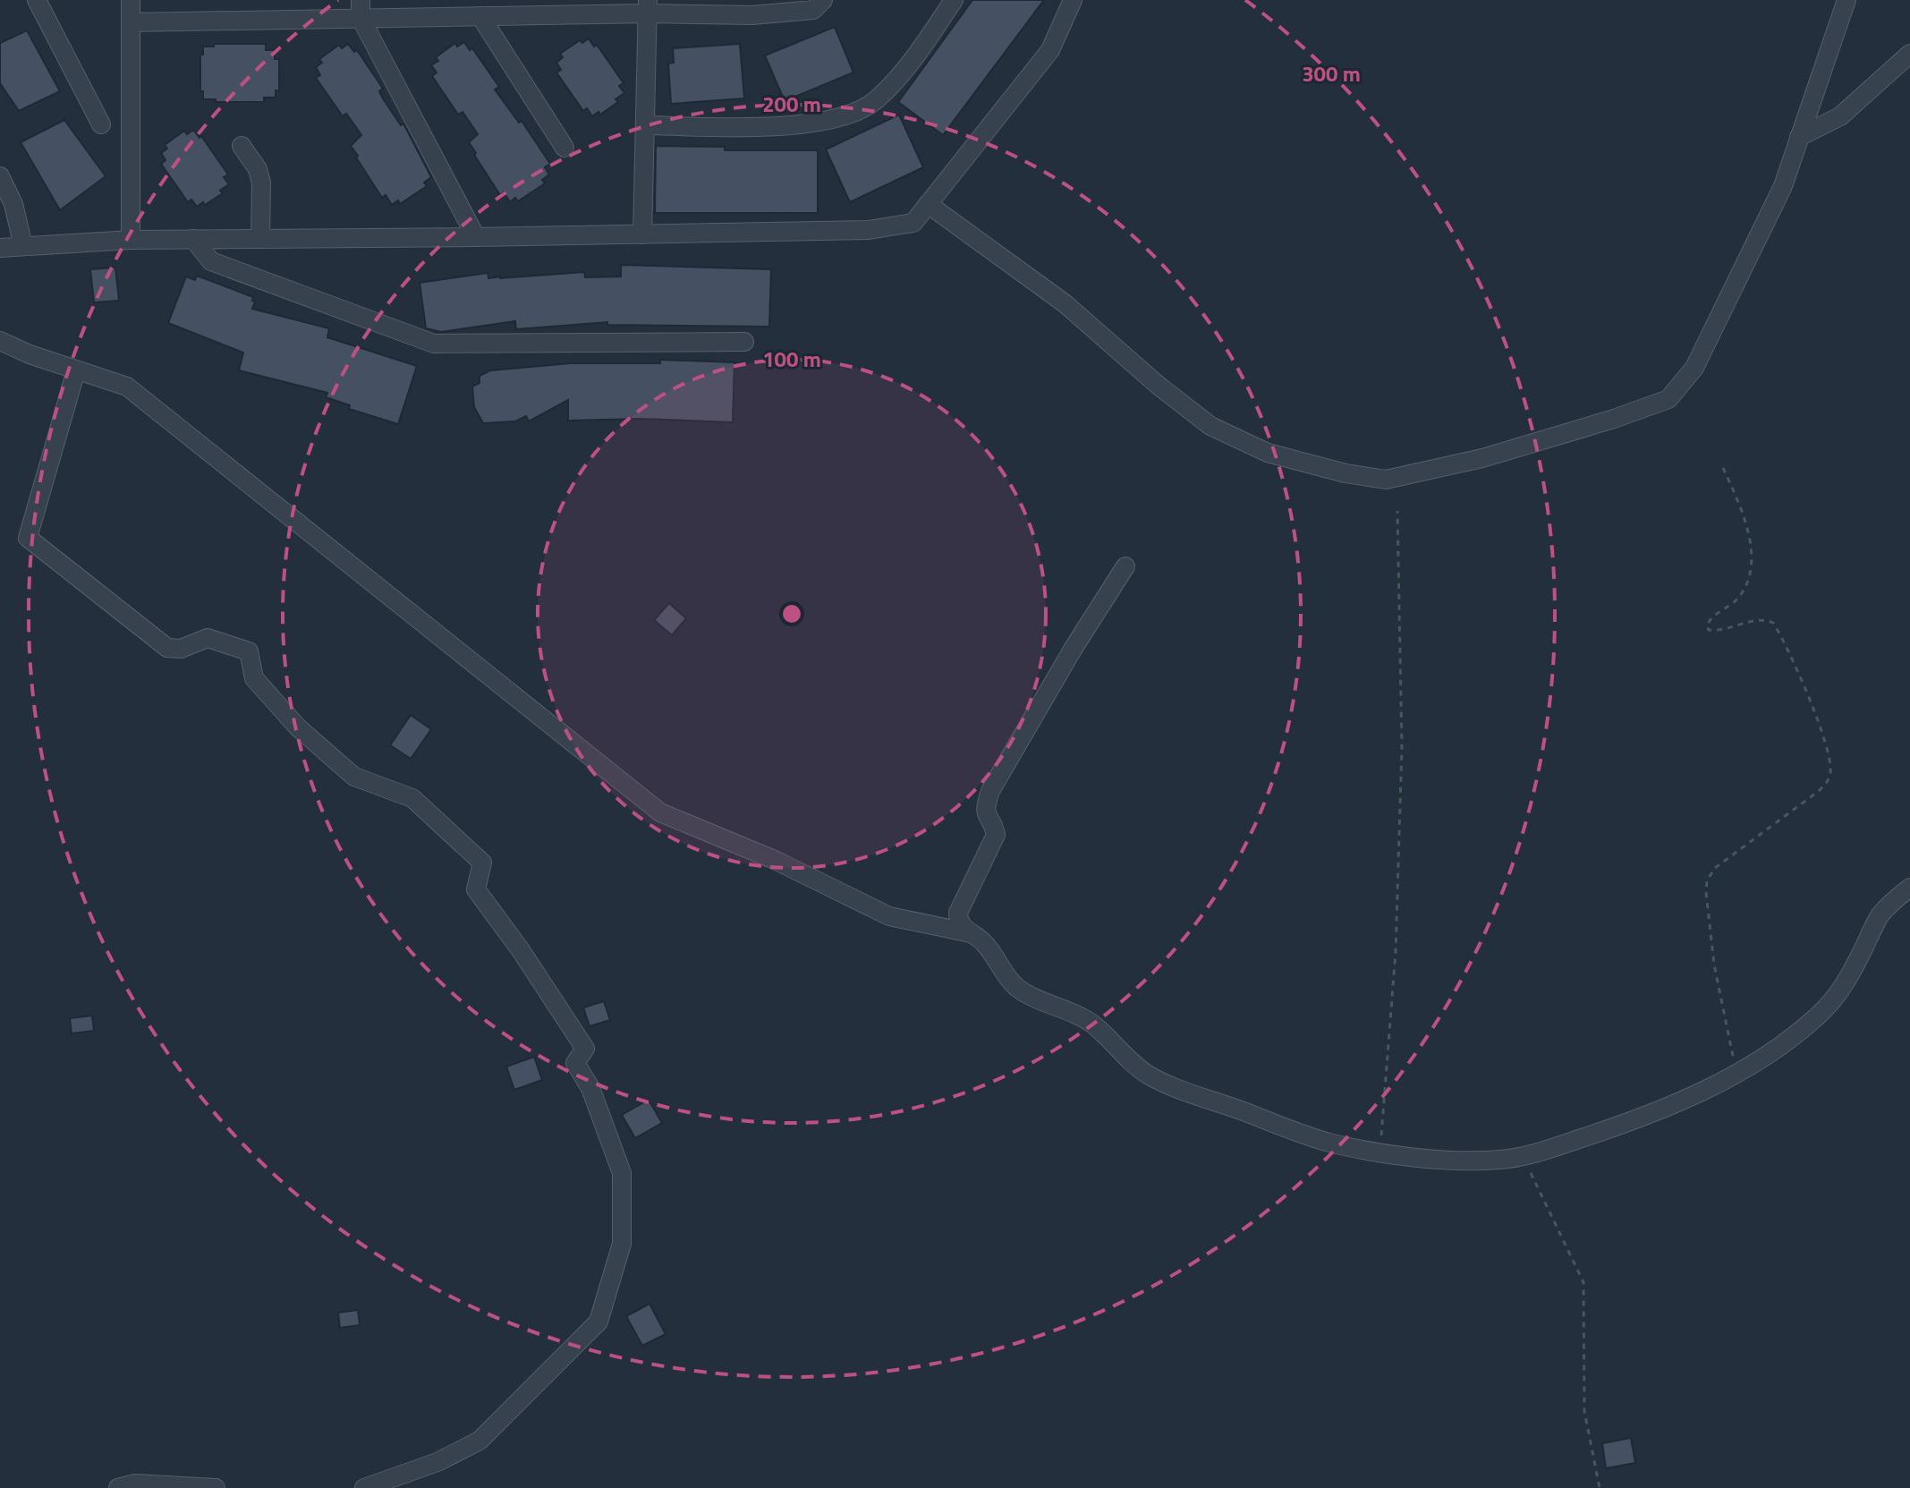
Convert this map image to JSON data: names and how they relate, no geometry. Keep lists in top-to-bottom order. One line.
{"rings":["300 m","200 m","100 m"]}
